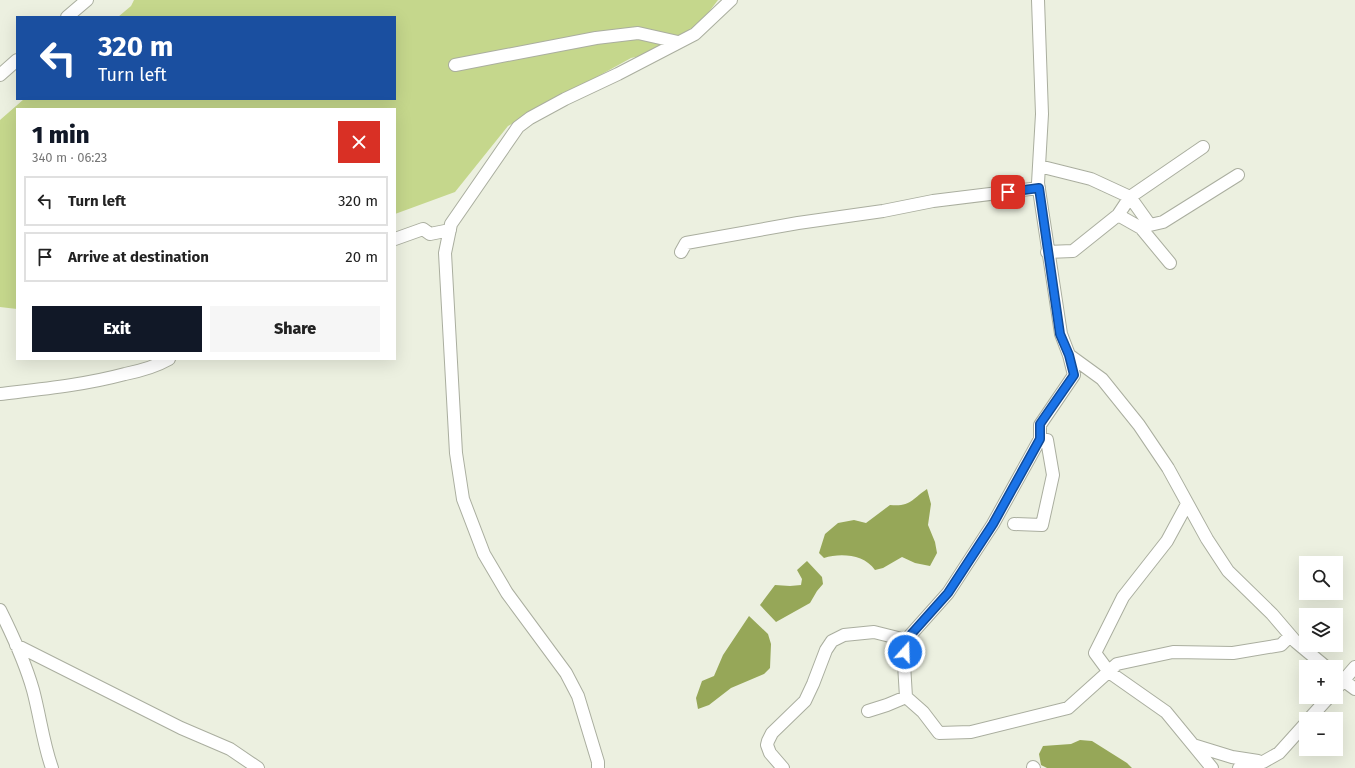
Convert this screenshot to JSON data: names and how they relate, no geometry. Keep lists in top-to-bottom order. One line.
{"page":{"turn":["320 m","Turn left"],"heading":["1 min","340 m · 06:23"],"list":[{"name":"Turn left","value":"320 m"},{"name":"Arrive at destination","value":"20 m"}],"buttons":["Exit","Share"],"map_buttons":["+","−"]}}
